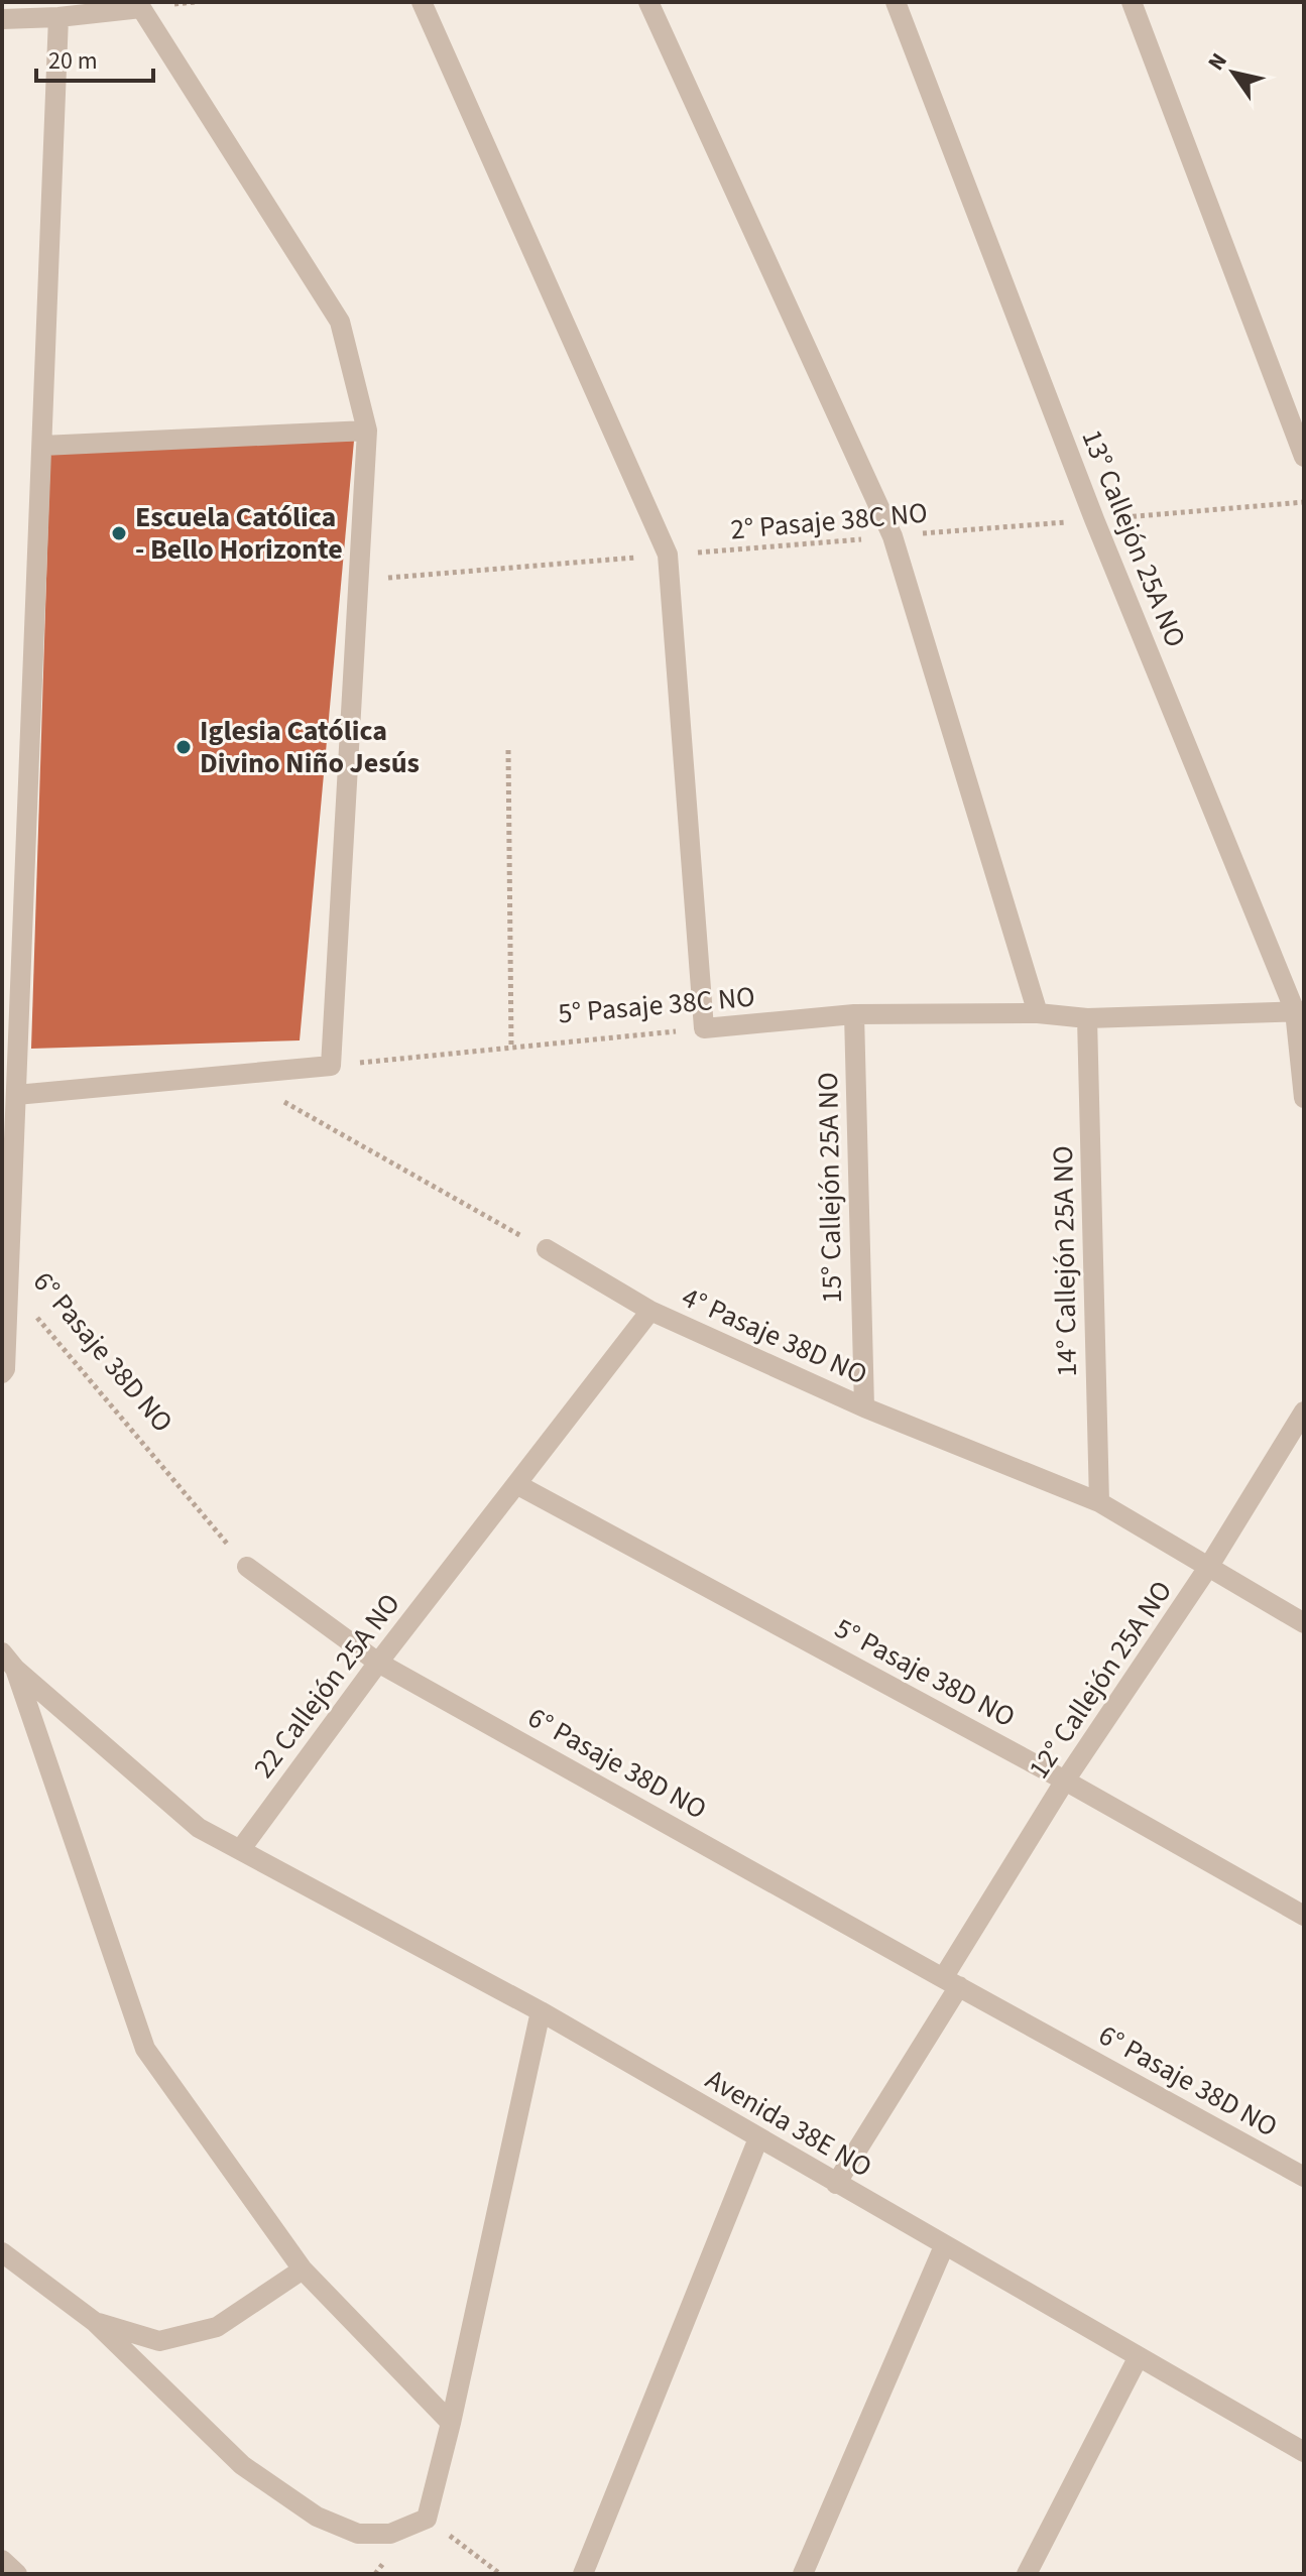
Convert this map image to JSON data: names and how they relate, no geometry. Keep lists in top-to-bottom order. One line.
{"streets":{"street":["13° Callejón 25A NO","5° Pasaje 38C NO","15° Callejón 25A NO","14° Callejón 25A NO","4° Pasaje 38D NO","6° Pasaje 38D NO","5° Pasaje 38D NO","12° Callejón 25A NO","22 Callejón 25A NO","Avenida 38E NO"],"path":["2° Pasaje 38C NO"]},"crossings":[["2° Pasaje 38C NO","13° Callejón 25A NO"],["13° Callejón 25A NO","5° Pasaje 38C NO"],["5° Pasaje 38C NO","15° Callejón 25A NO"],["5° Pasaje 38C NO","14° Callejón 25A NO"],["15° Callejón 25A NO","4° Pasaje 38D NO"],["14° Callejón 25A NO","4° Pasaje 38D NO"],["4° Pasaje 38D NO","12° Callejón 25A NO"],["4° Pasaje 38D NO","22 Callejón 25A NO"],["6° Pasaje 38D NO","12° Callejón 25A NO"],["6° Pasaje 38D NO","22 Callejón 25A NO"],["5° Pasaje 38D NO","12° Callejón 25A NO"],["5° Pasaje 38D NO","22 Callejón 25A NO"],["12° Callejón 25A NO","Avenida 38E NO"],["22 Callejón 25A NO","Avenida 38E NO"]],"places":["Escuela Católica - Bello Horizonte","Iglesia Católica Divino Niño Jesús"],"scale_bar":"20 m","north":"top left"}
